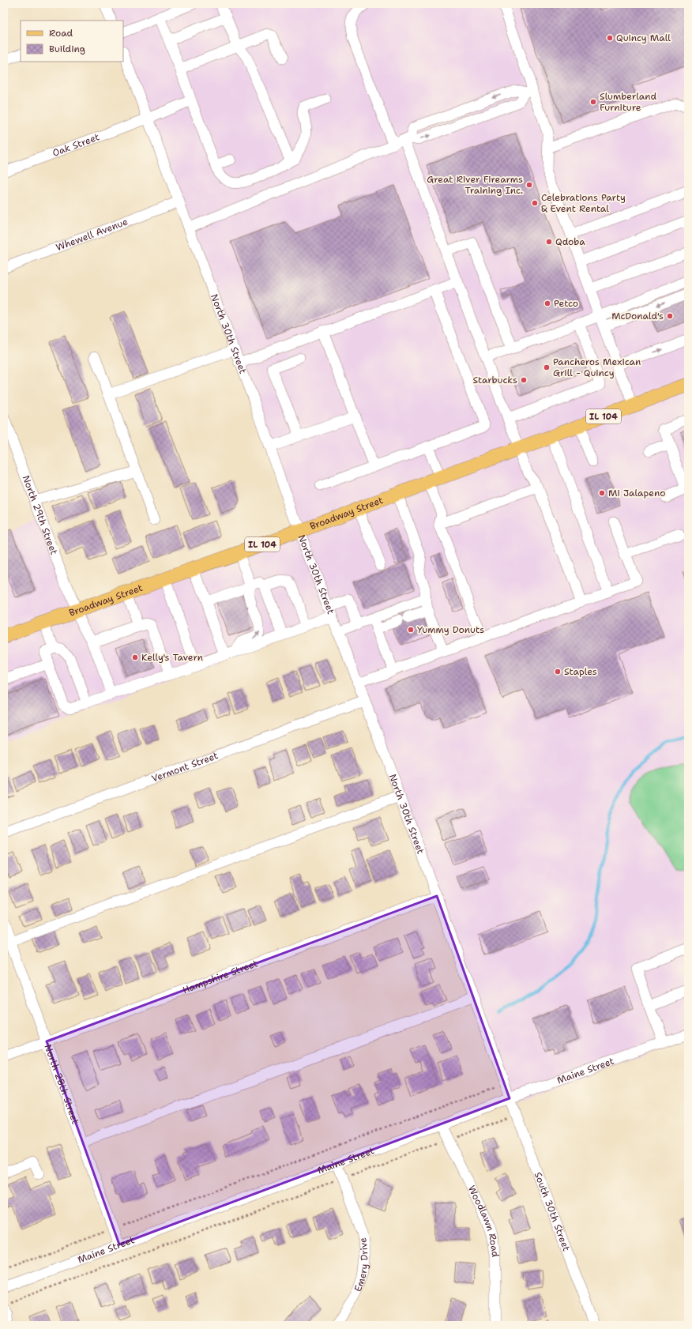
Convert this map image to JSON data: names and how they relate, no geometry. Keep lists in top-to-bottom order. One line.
{"streets":{"main road":["IL 104","Broadway Street"],"street":["Oak Street","Whewell Avenue","North 30th Street","North 29th Street","Vermont Street","Hampshire Street","Maine Street","North 28th Street","South 30th Street","Woodlawn Road","Emery Drive"]},"crossings":[["Oak Street","North 30th Street"],["Whewell Avenue","North 30th Street"],["North 30th Street","Broadway Street"],["North 30th Street","Vermont Street"],["North 30th Street","Hampshire Street"],["North 30th Street","Maine Street"],["North 30th Street","South 30th Street"],["Broadway Street","North 29th Street"],["Hampshire Street","North 28th Street"],["Maine Street","North 28th Street"],["Maine Street","South 30th Street"],["Maine Street","Woodlawn Road"],["Maine Street","Emery Drive"]],"places":["Quincy Mall","Slumberland Furniture","Great River Firearms Training Inc.","Celebrations Party & Event Rental","Qdoba","Petco","McDonald's","Pancheros Mexican Grill - Quincy","Starbucks","Mi Jalapeno","Yummy Donuts","Kelly's Tavern","Staples"],"legend":["Road","Building"]}
